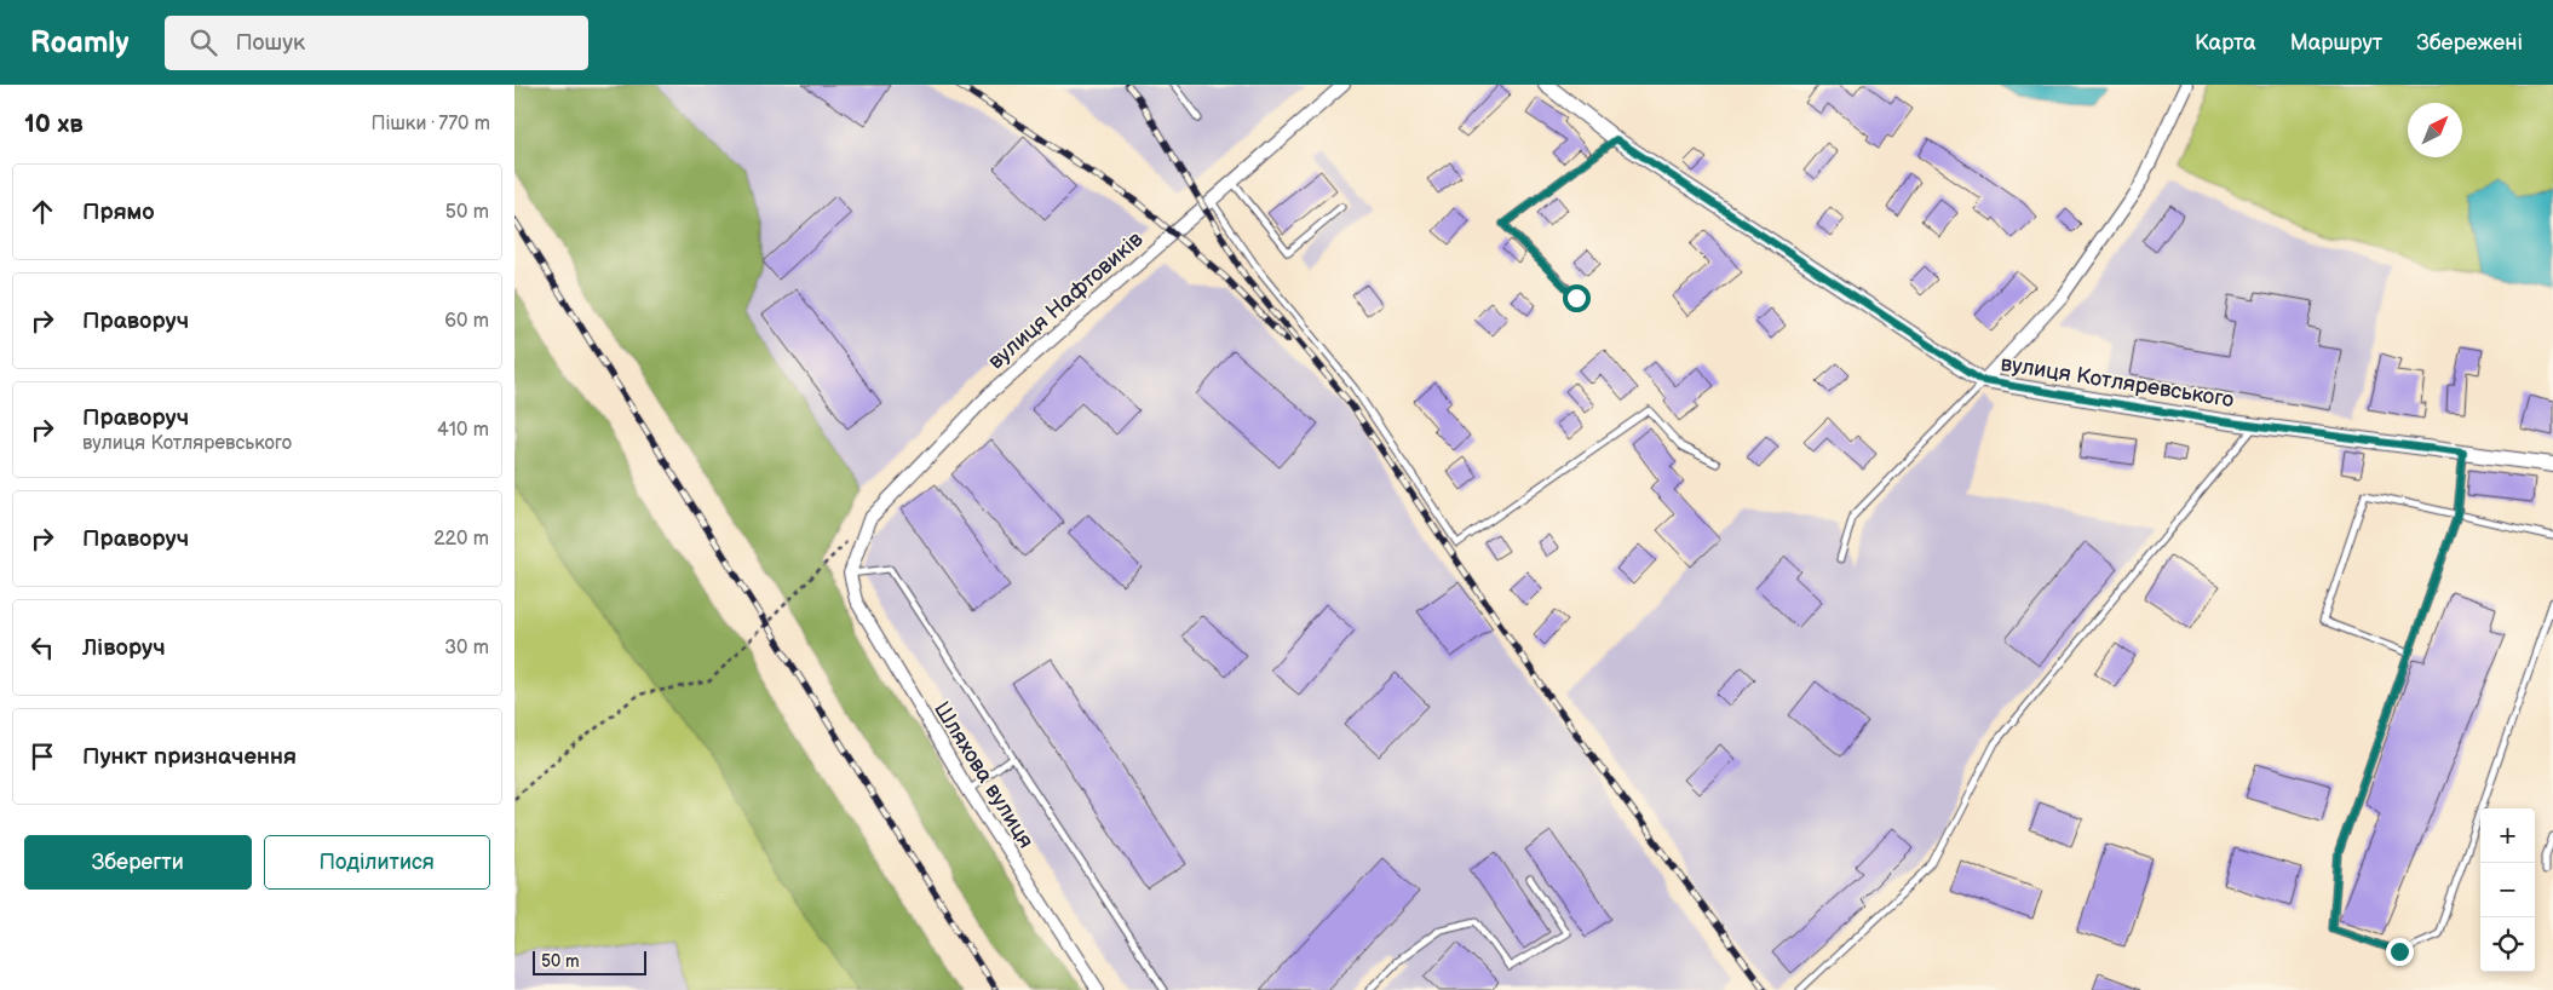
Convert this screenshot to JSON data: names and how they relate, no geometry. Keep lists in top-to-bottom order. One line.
{"streets":{"street":["вулиця Нафтовиків","вулиця Котляревського","Шляхова вулиця"]},"crossings":[["вулиця Нафтовиків","Шляхова вулиця"]],"scale_bar":"50 m","north":"top right","page":{"header":"Roamly","search":"Пошук","nav":["Карта","Маршрут","Збережені"],"heading":["10 хв","Пішки · 770 m"],"list":[["Прямо","50 m"],["Праворуч","60 m"],["Праворуч","вулиця Котляревського","410 m"],["Праворуч","220 m"],["Ліворуч","30 m"],"Пункт призначення"],"map_buttons":["+","−"],"buttons":["Зберегти","Поділитися"],"scale":"50 m"}}
